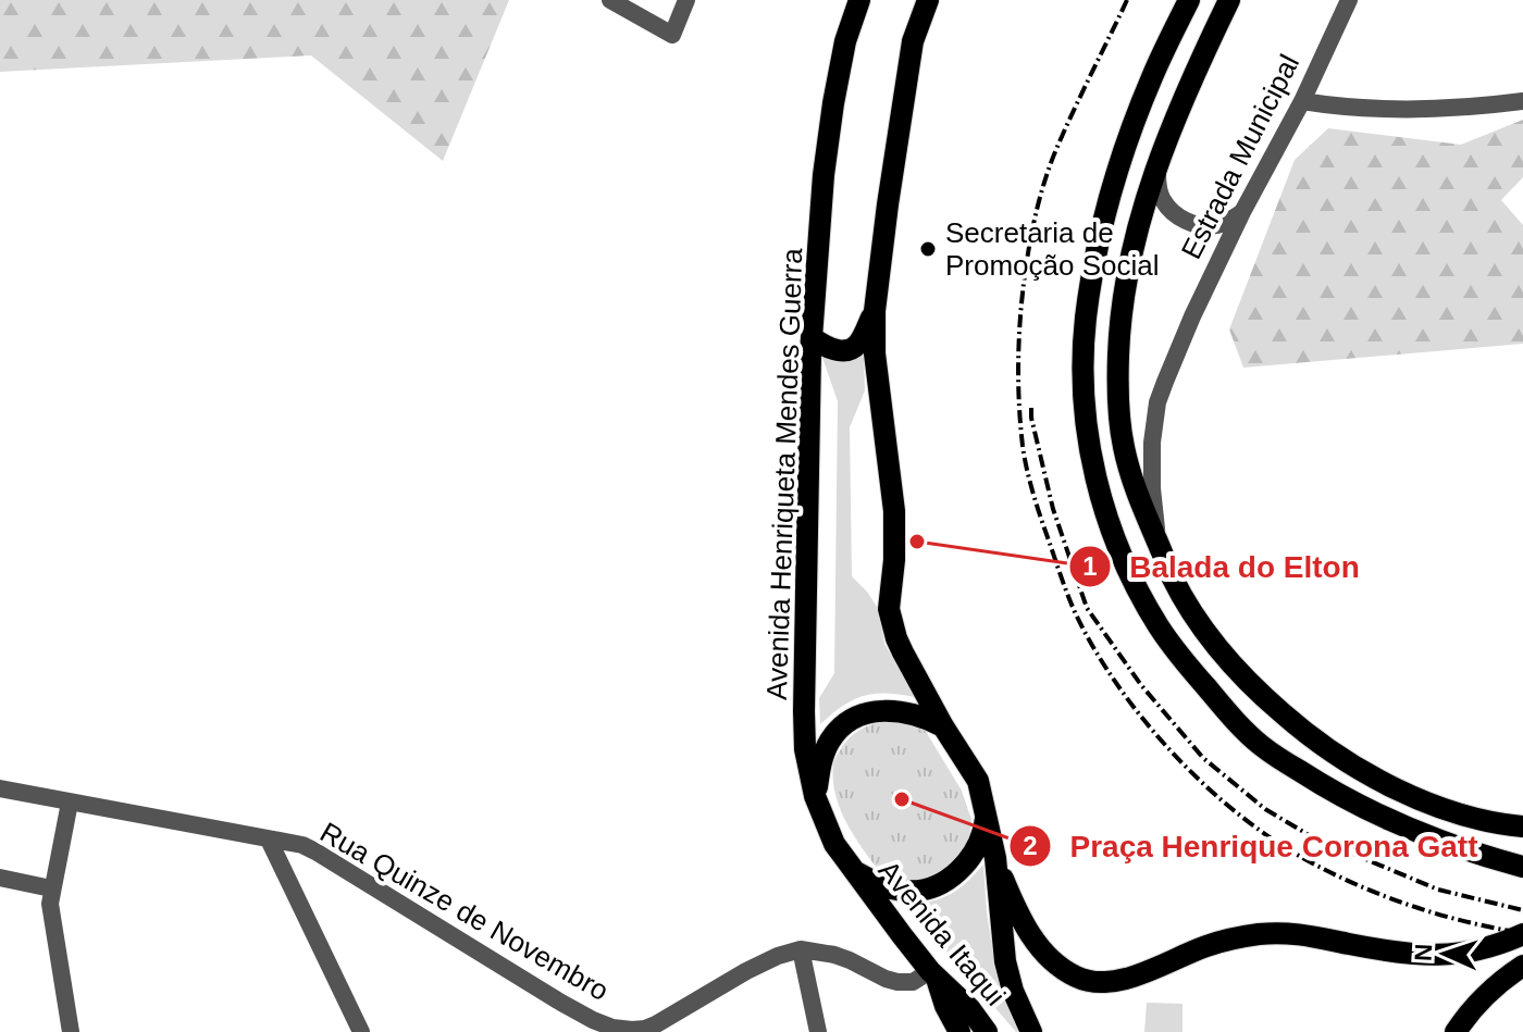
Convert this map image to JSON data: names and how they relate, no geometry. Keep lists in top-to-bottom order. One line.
{"streets":{"main road":["Avenida Henriqueta Mendes Guerra","Avenida Itaqui"],"street":["Estrada Municipal","Rua Quinze de Novembro"]},"crossings":[["Avenida Henriqueta Mendes Guerra","Avenida Itaqui"]],"places":["Secretaria de Promoção Social","Balada do Elton","Praça Henrique Corona Gatt"],"north":"left"}
